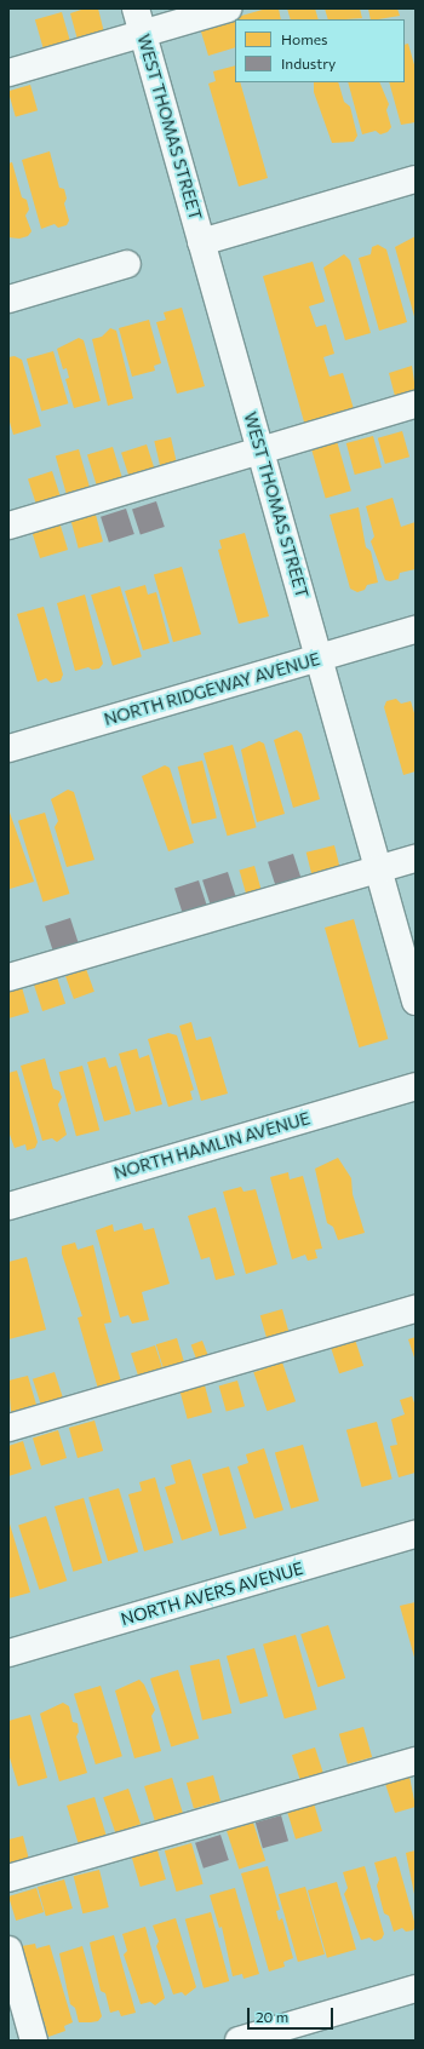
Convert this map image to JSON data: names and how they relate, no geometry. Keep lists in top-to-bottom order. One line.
{"streets":{"street":["WEST THOMAS STREET","NORTH RIDGEWAY AVENUE","NORTH HAMLIN AVENUE","NORTH AVERS AVENUE"]},"crossings":[["WEST THOMAS STREET","NORTH RIDGEWAY AVENUE"]],"legend":["Homes","Industry"],"scale_bar":"20 m"}
